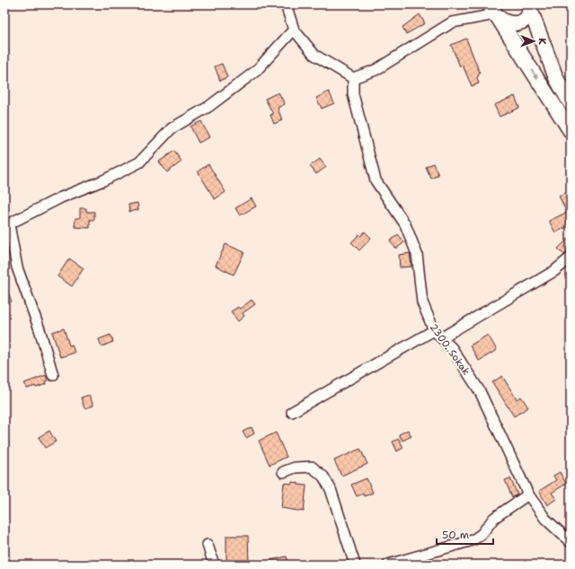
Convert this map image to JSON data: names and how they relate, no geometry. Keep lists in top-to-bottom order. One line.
{"streets":{"street":["2300. Sokak"]},"scale_bar":"50 m","north":"right"}
